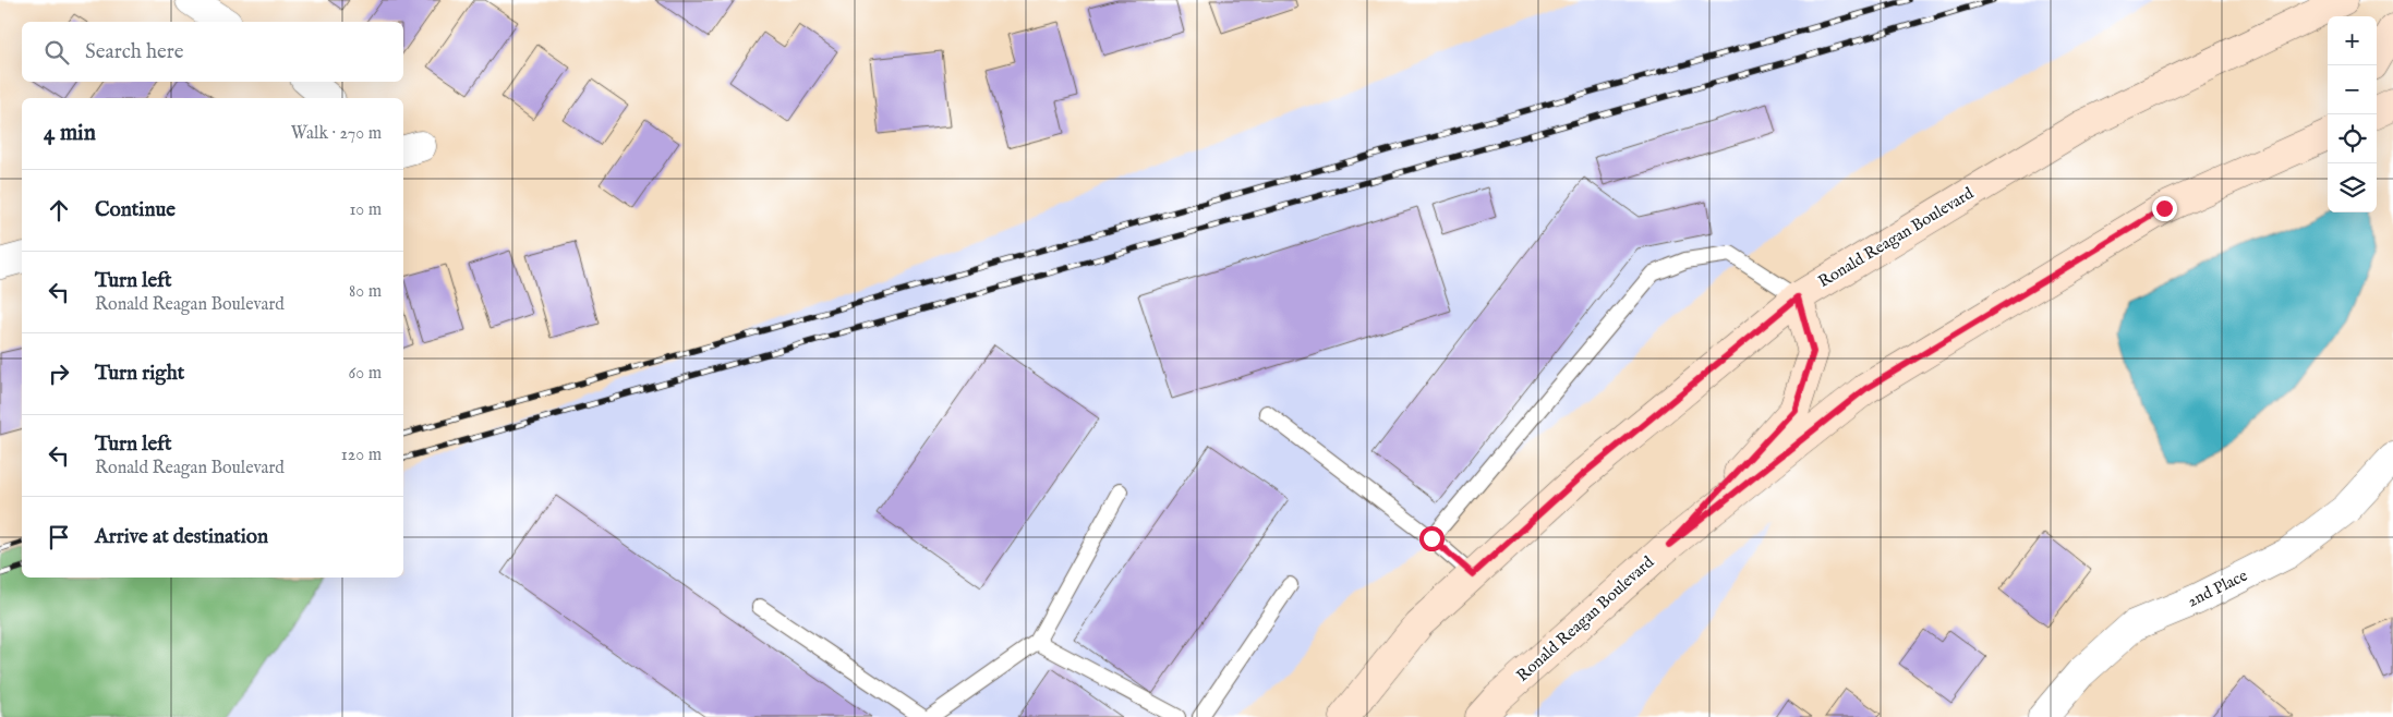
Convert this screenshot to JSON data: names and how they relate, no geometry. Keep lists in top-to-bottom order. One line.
{"streets":{"main road":["Ronald Reagan Boulevard"],"street":["2nd Place"]},"page":{"map_buttons":["+","−"],"search":"Search here","heading":["4 min","Walk · 270 m"],"list":[["Continue","10 m"],["Turn left","Ronald Reagan Boulevard","80 m"],["Turn right","60 m"],["Turn left","Ronald Reagan Boulevard","120 m"],"Arrive at destination"]}}
